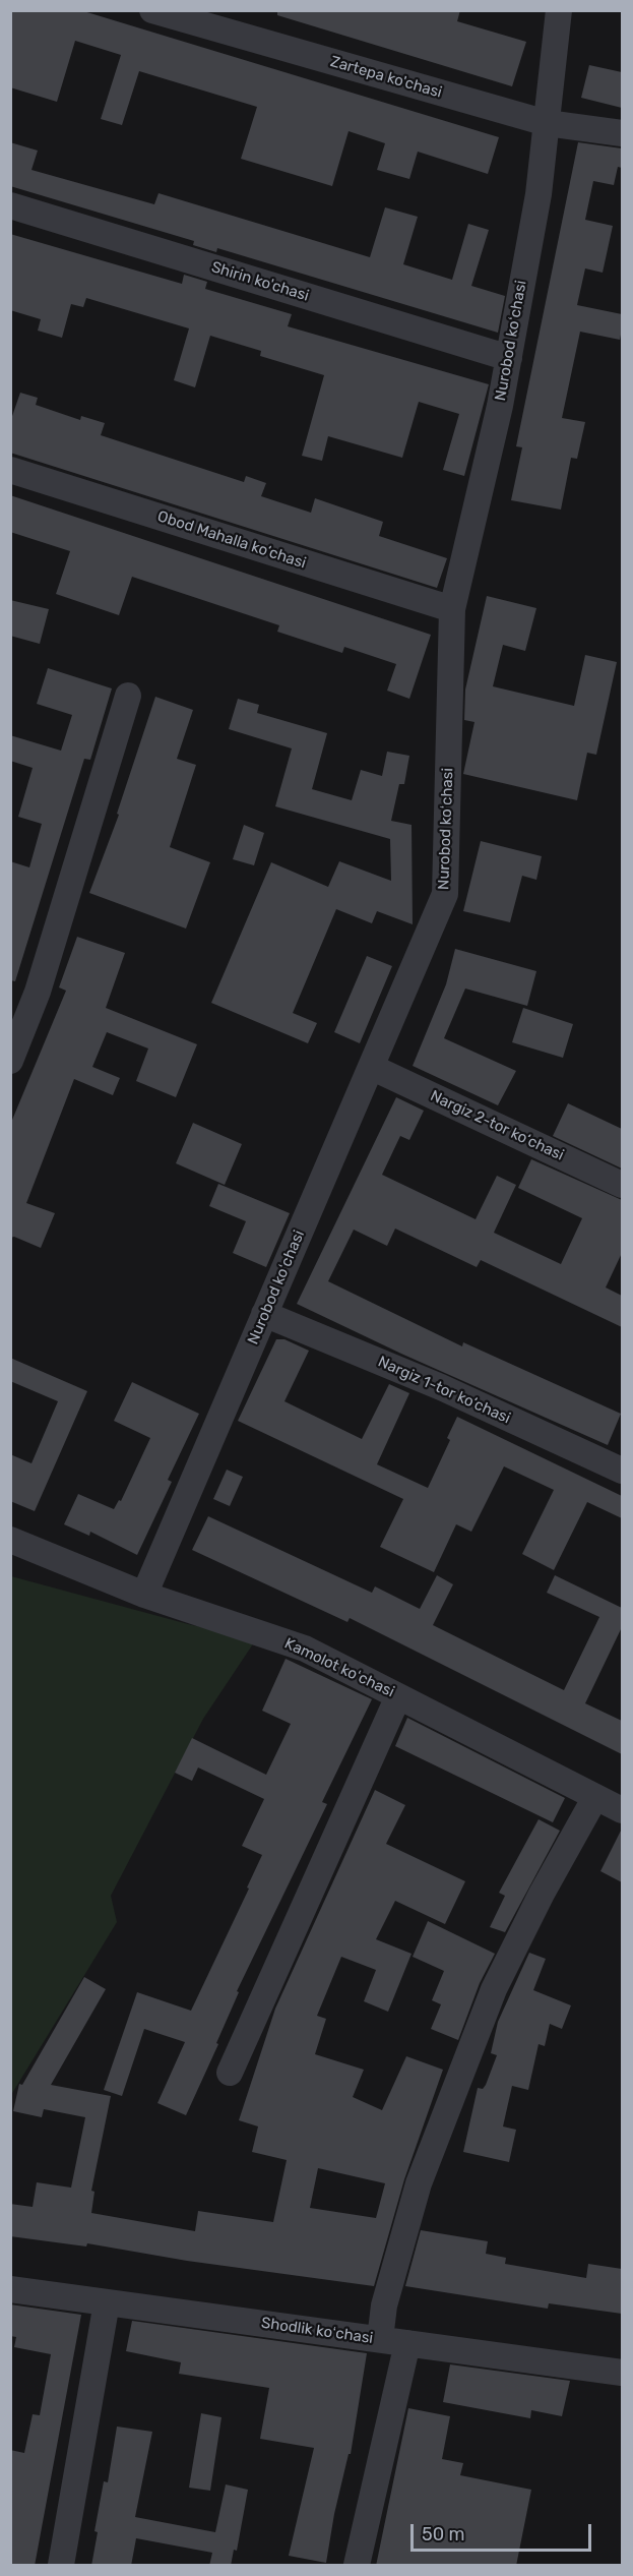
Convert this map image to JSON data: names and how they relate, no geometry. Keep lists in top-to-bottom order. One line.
{"streets":{"street":["Zartepa ko'chasi","Shirin ko'chasi","Nurobod koʻchasi","Obod Mahalla ko‘chasi","Nargiz 2-tor ko‘chasi","Nargiz 1-tor ko‘chasi","Kamolot koʻchasi","Shodlik koʻchasi"]},"crossings":[["Zartepa ko'chasi","Nurobod koʻchasi"],["Shirin ko'chasi","Nurobod koʻchasi"],["Nurobod koʻchasi","Obod Mahalla ko‘chasi"],["Nurobod koʻchasi","Nargiz 2-tor ko‘chasi"],["Nurobod koʻchasi","Nargiz 1-tor ko‘chasi"],["Nurobod koʻchasi","Kamolot koʻchasi"]],"scale_bar":"50 m"}
